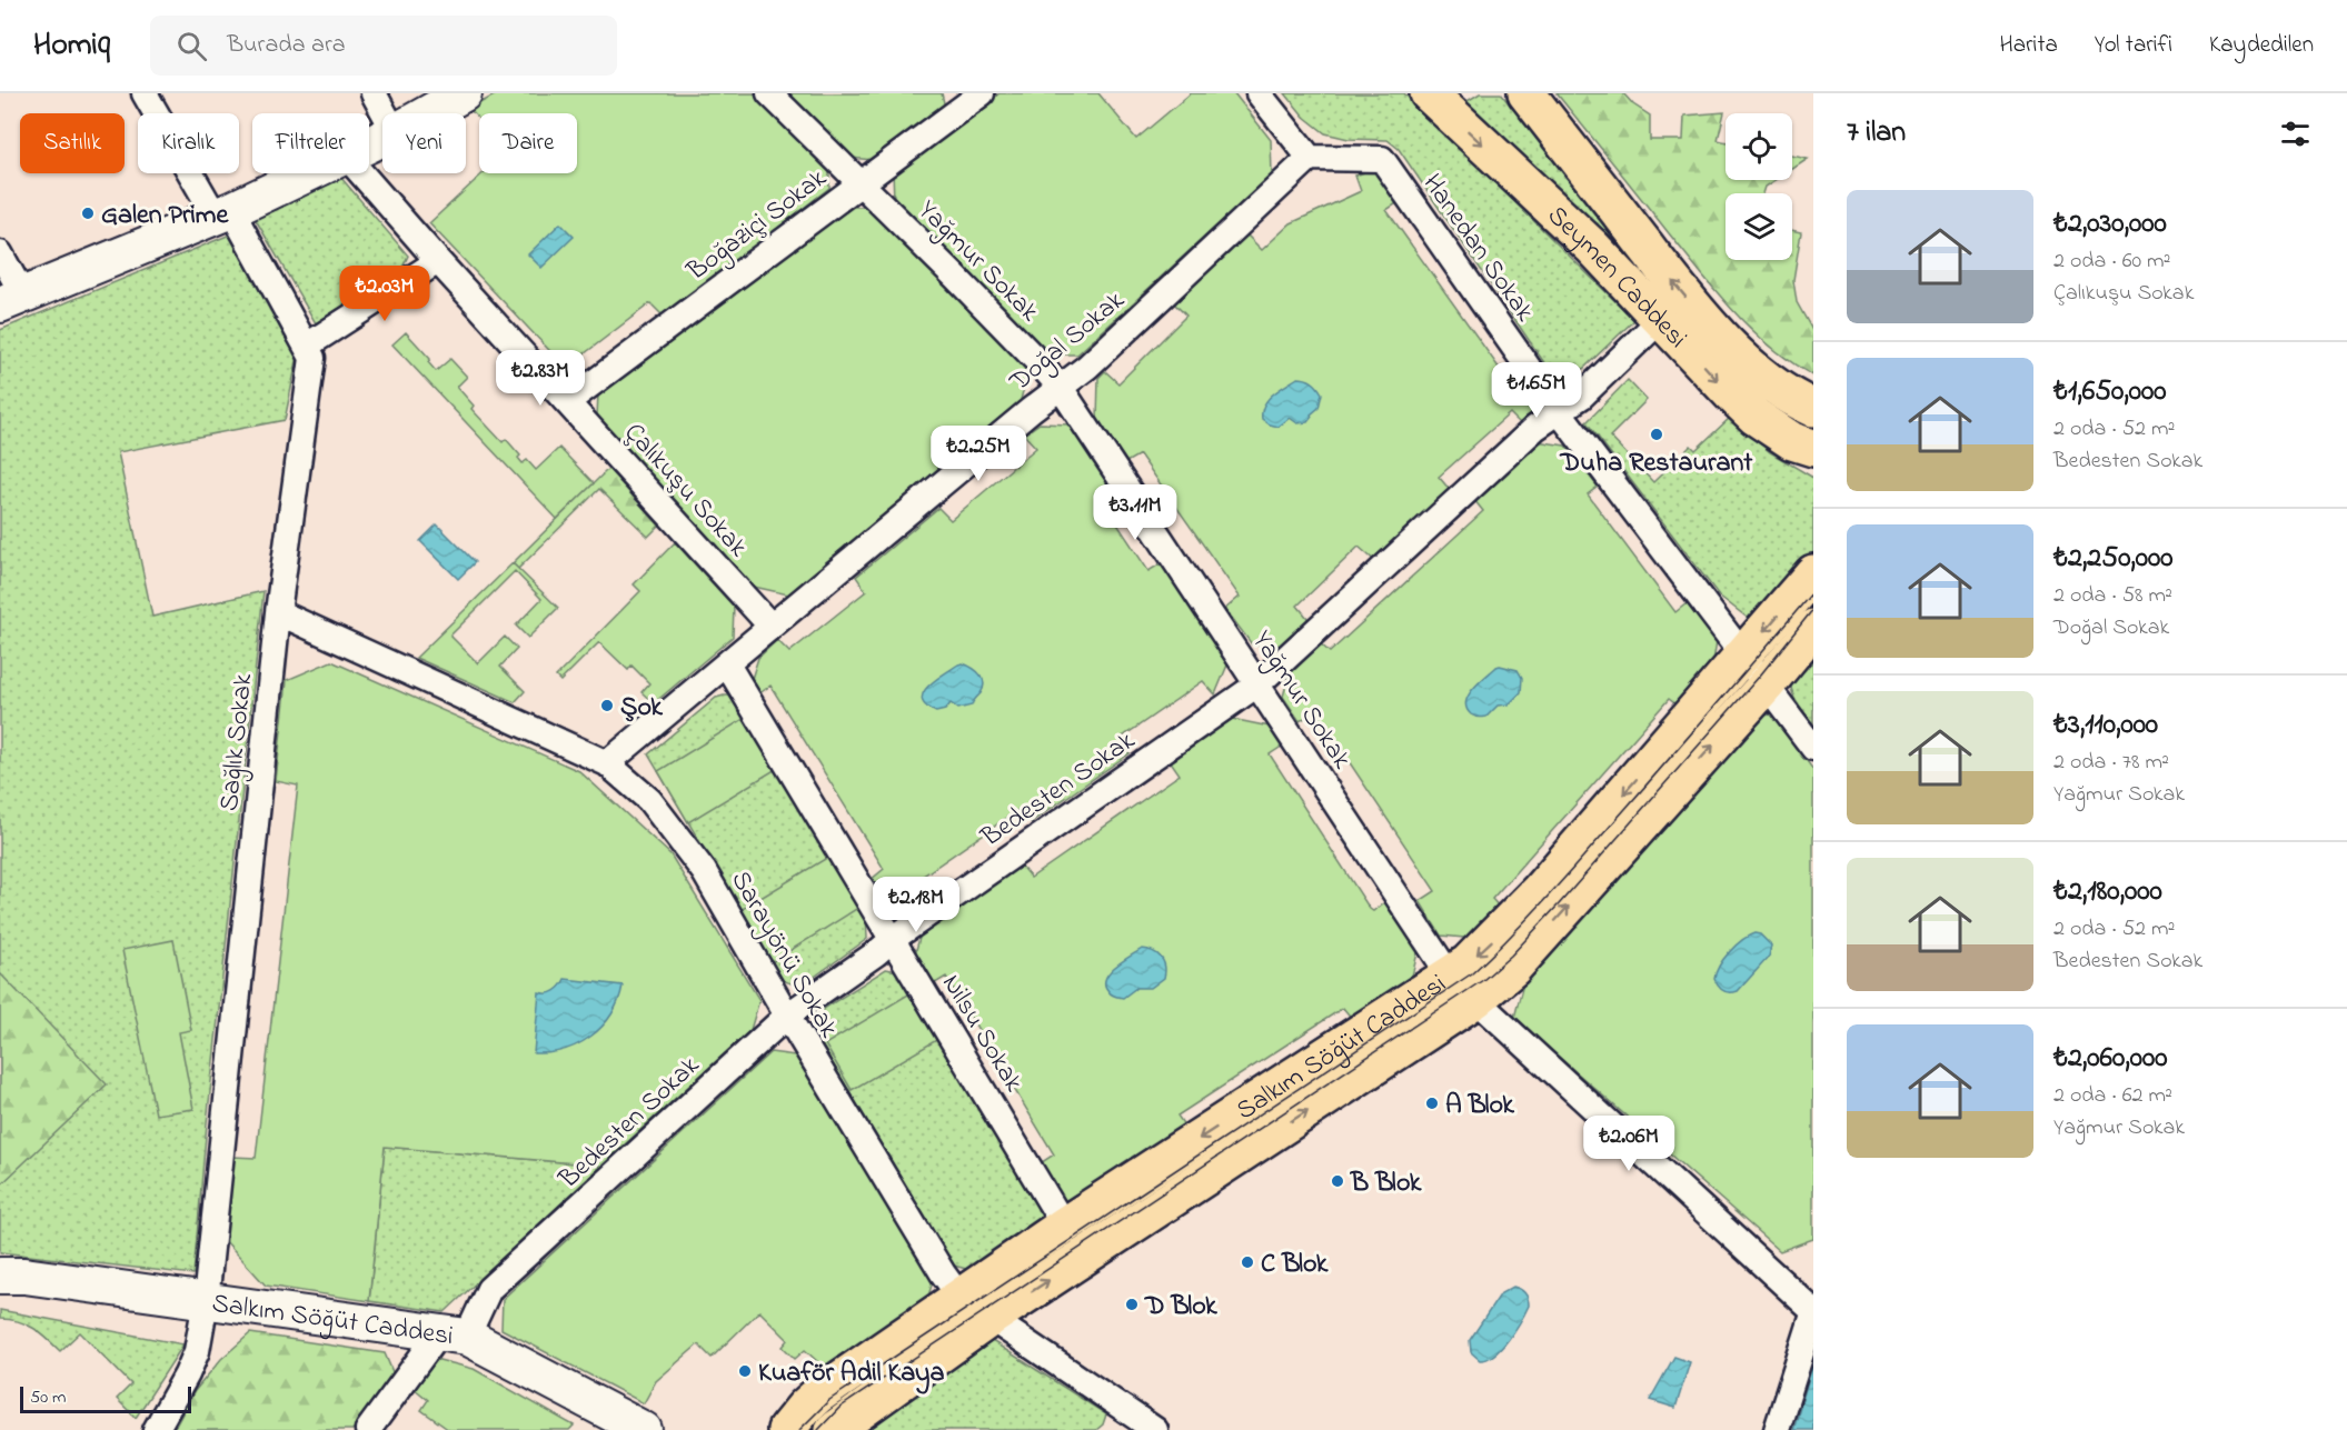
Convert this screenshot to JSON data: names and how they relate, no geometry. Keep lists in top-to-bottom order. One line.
{"streets":{"main road":["Seymen Caddesi","Salkım Söğüt Caddesi"],"street":["Boğaziçi Sokak","Hanedan Sokak","Yağmur Sokak","Doğal Sokak","Çalıkuşu Sokak","Sağlık Sokak","Bedesten Sokak","Sarayönü Sokak","Nilsu Sokak"]},"crossings":[["Boğaziçi Sokak","Yağmur Sokak"],["Boğaziçi Sokak","Çalıkuşu Sokak"],["Hanedan Sokak","Doğal Sokak"],["Hanedan Sokak","Bedesten Sokak"],["Hanedan Sokak","Salkım Söğüt Caddesi"],["Yağmur Sokak","Doğal Sokak"],["Yağmur Sokak","Bedesten Sokak"],["Yağmur Sokak","Salkım Söğüt Caddesi"],["Seymen Caddesi","Bedesten Sokak"],["Doğal Sokak","Çalıkuşu Sokak"],["Doğal Sokak","Sarayönü Sokak"],["Doğal Sokak","Nilsu Sokak"],["Sağlık Sokak","Sarayönü Sokak"],["Sağlık Sokak","Salkım Söğüt Caddesi"],["Bedesten Sokak","Sarayönü Sokak"],["Bedesten Sokak","Nilsu Sokak"],["Bedesten Sokak","Salkım Söğüt Caddesi"],["Sarayönü Sokak","Salkım Söğüt Caddesi"],["Nilsu Sokak","Salkım Söğüt Caddesi"]],"places":["Galen Prime","Duha Restaurant","Şok","A Blok","B Blok","C Blok","D Blok","Kuaför Adil Kaya"],"scale_bar":"50 m","page":{"header":"Homiq","search":"Burada ara","nav":["Harita","Yol tarifi","Kaydedilen"],"heading":"7 ilan","chip":["Satılık","Kiralık","Filtreler","Yeni","Daire"],"list":[{"name":"₺2,030,000","note":"2 oda · 60 m² · Çalıkuşu Sokak"},{"name":"₺1,650,000","note":"2 oda · 52 m² · Bedesten Sokak"},{"name":"₺2,250,000","note":"2 oda · 58 m² · Doğal Sokak"},{"name":"₺3,110,000","note":"2 oda · 78 m² · Yağmur Sokak"},{"name":"₺2,180,000","note":"2 oda · 52 m² · Bedesten Sokak"},{"name":"₺2,060,000","note":"2 oda · 62 m² · Yağmur Sokak"}],"price":["₺2.03M","₺2.83M","₺1.65M","₺2.25M","₺3.11M","₺2.18M","₺2.06M"],"scale":"50 m"}}
